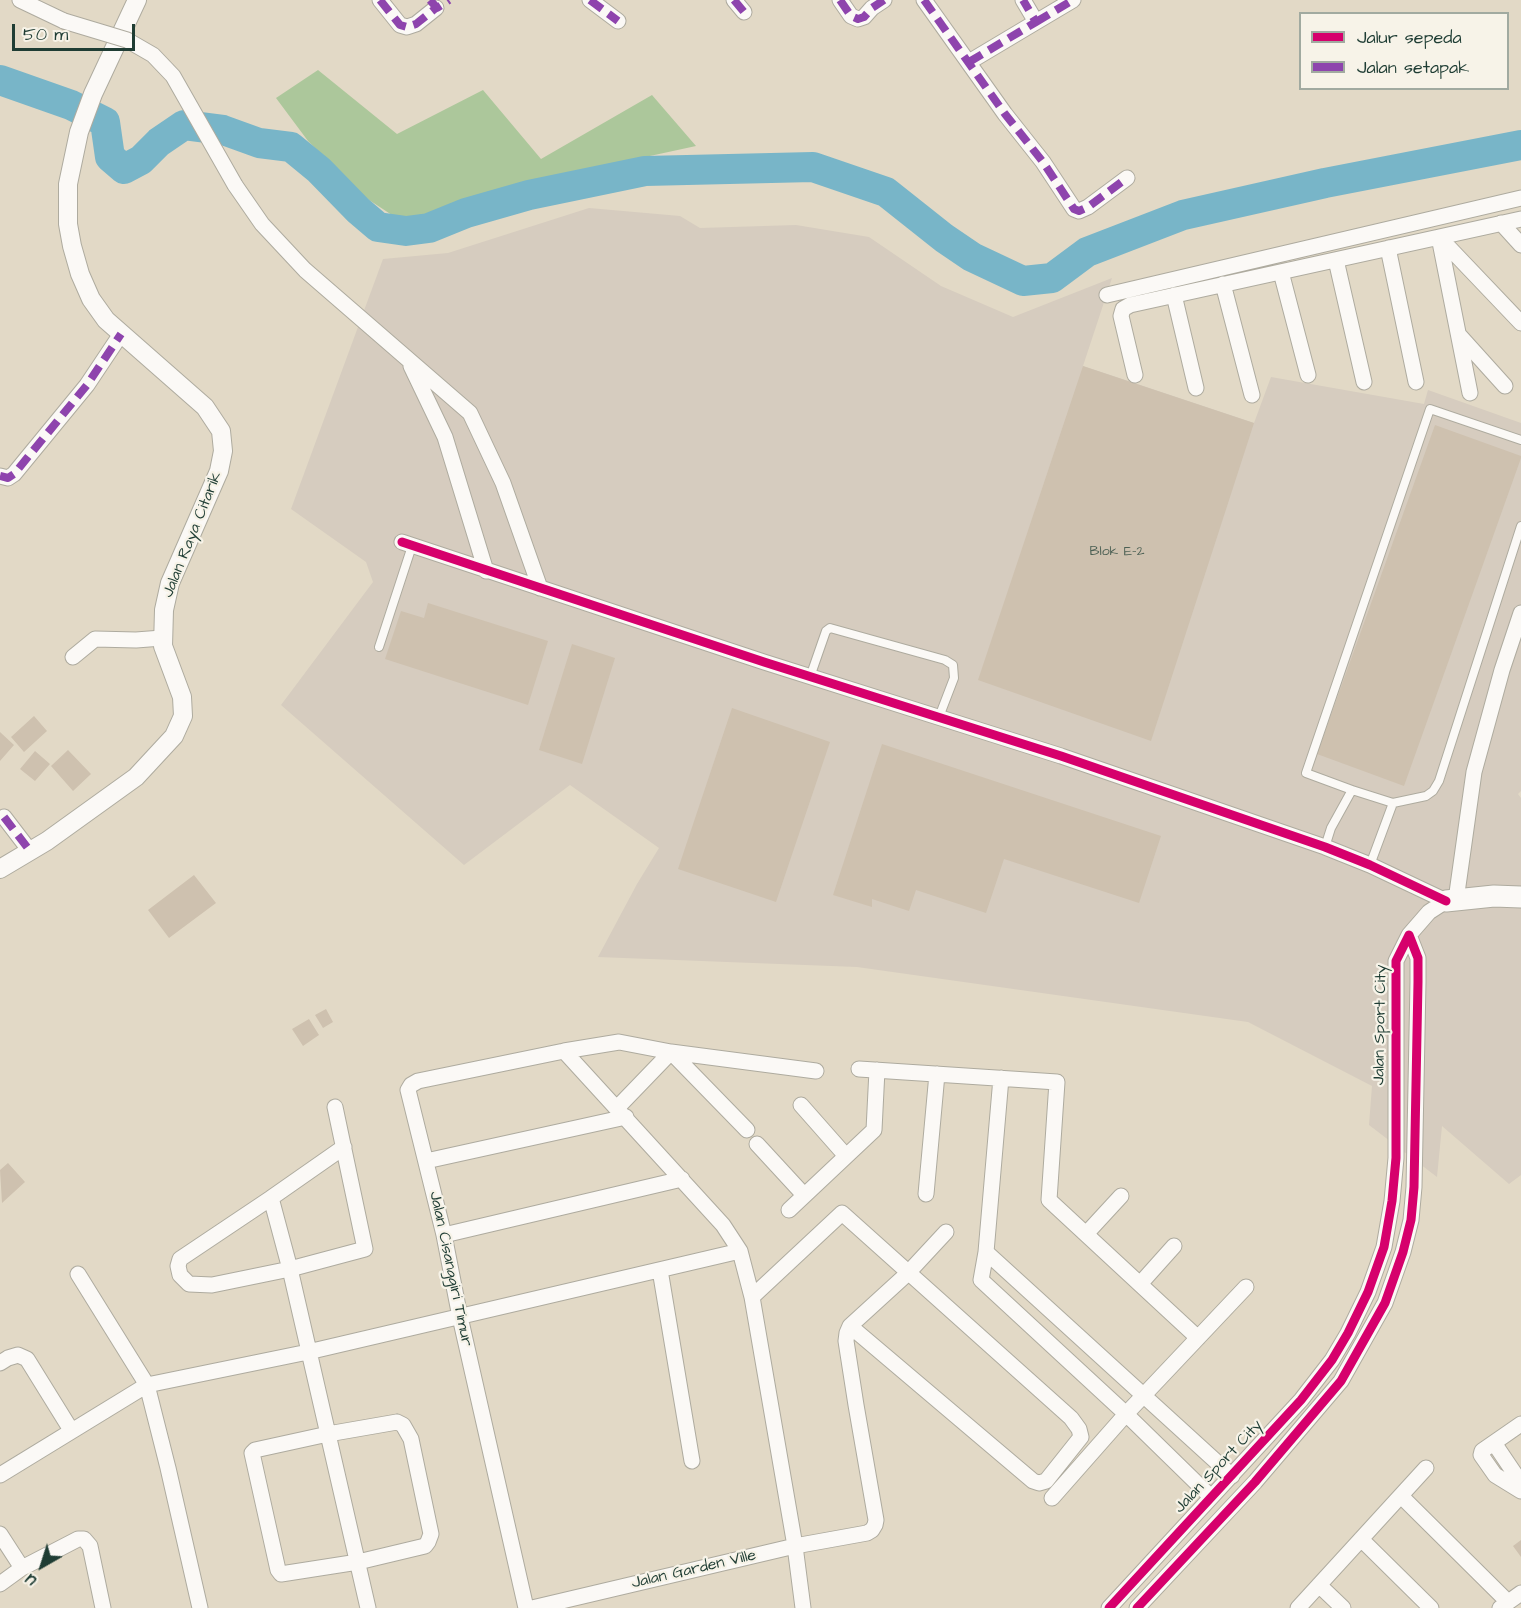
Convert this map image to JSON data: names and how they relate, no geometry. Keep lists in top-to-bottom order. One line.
{"streets":{"street":["Jalan Raya Citarik","Jalan Sport City","Jalan Cisanggiri Timur","Jalan Garden Ville"]},"house_numbers":["Blok E-2"],"legend":["Jalur sepeda","Jalan setapak"],"scale_bar":"50 m","north":"bottom left"}
